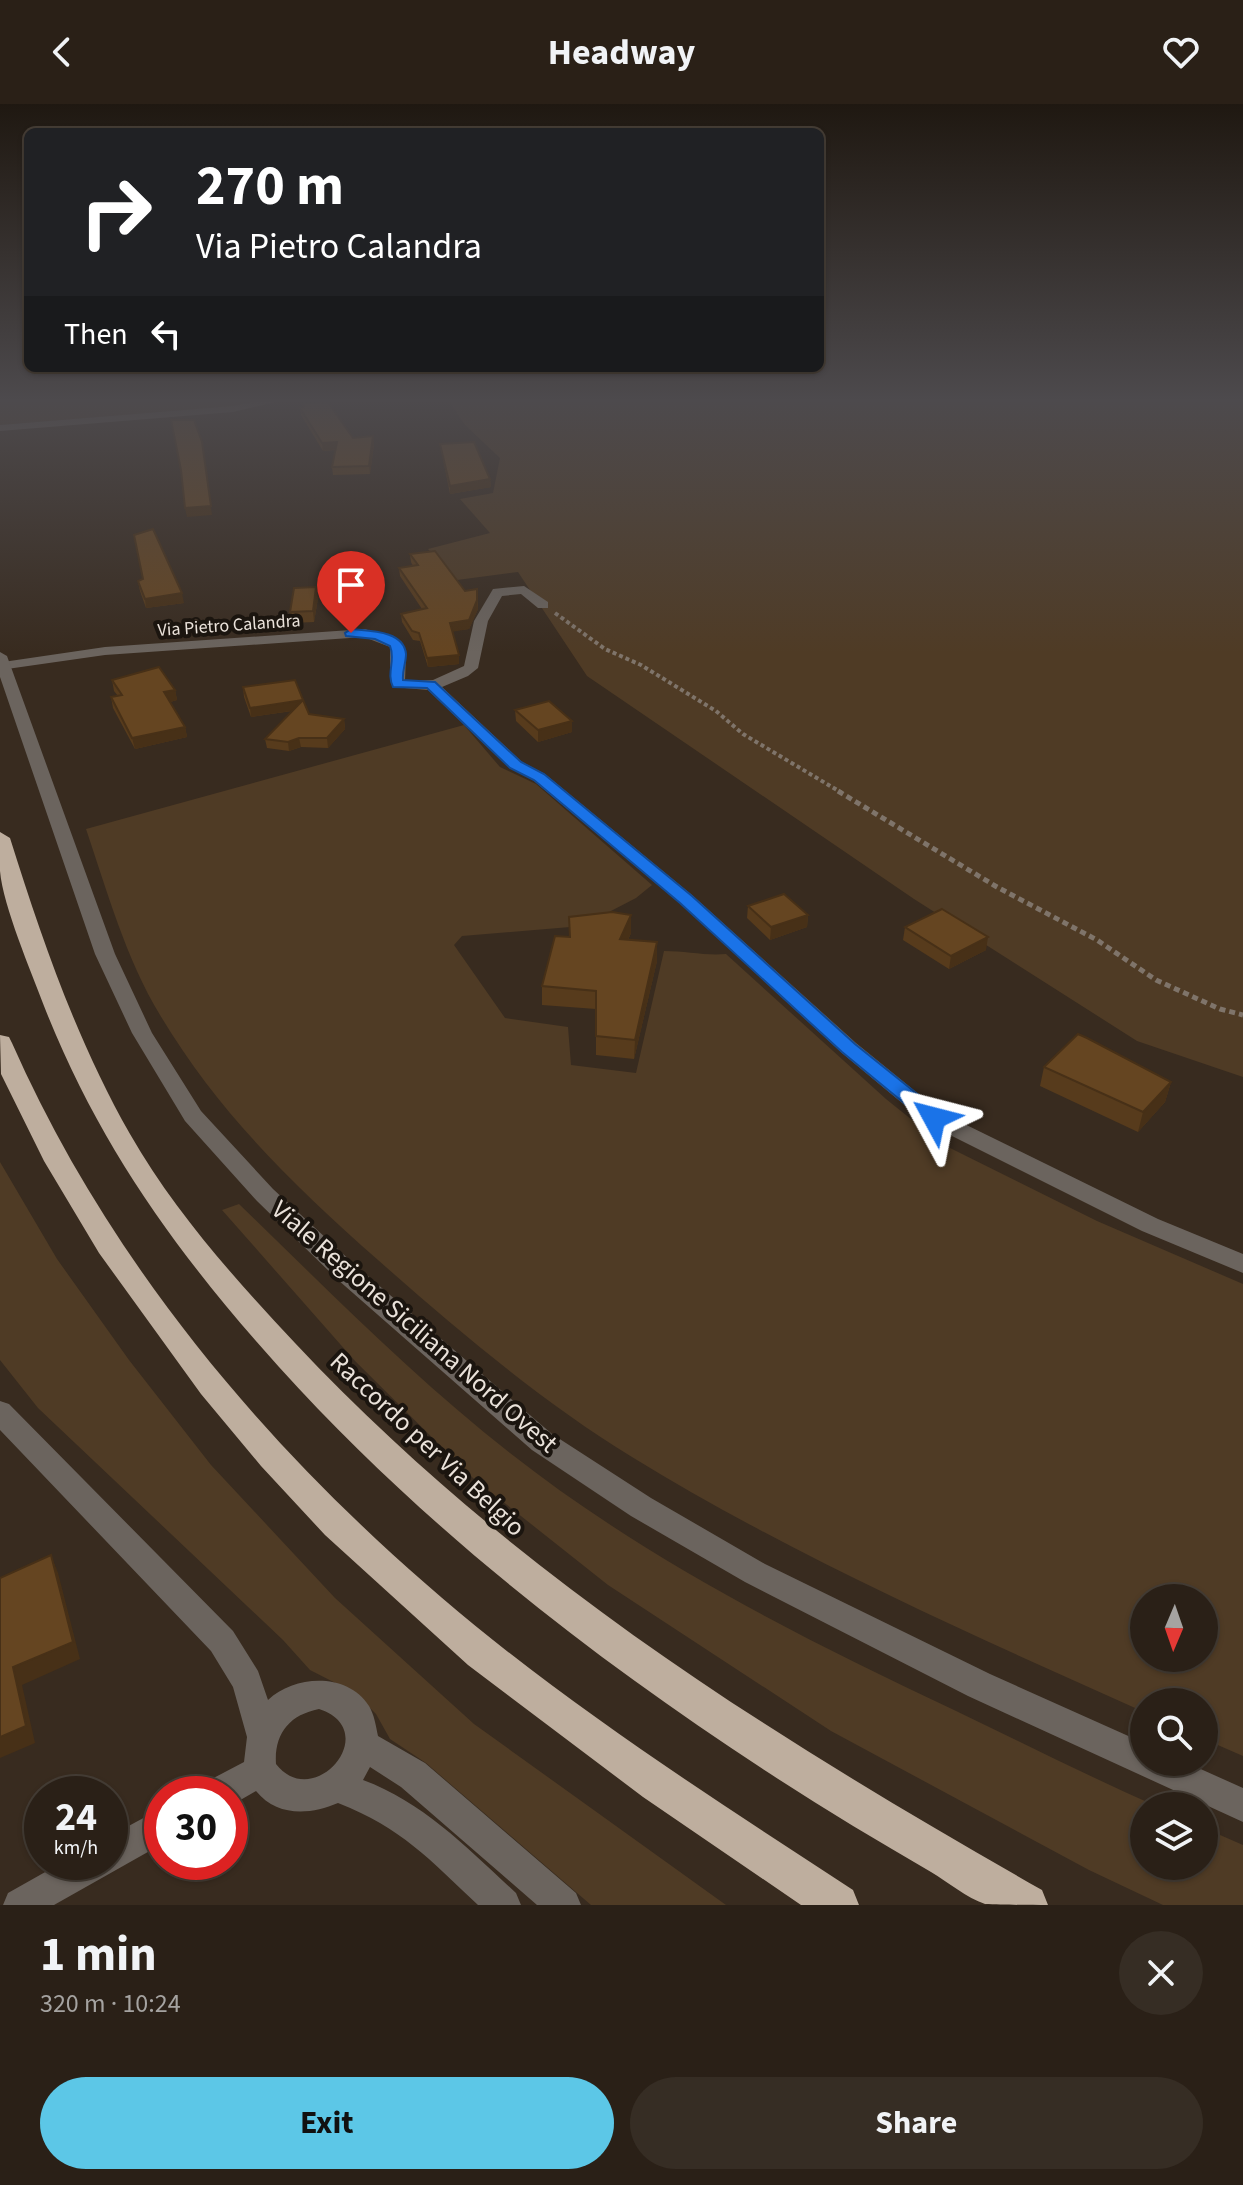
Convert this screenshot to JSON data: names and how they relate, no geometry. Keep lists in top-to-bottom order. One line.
{"streets":{"highway":["Raccordo per Via Belgio"],"street":["Via Pietro Calandra","Viale Regione Siciliana Nord Ovest"]},"crossings":[["Via Pietro Calandra","Viale Regione Siciliana Nord Ovest"]],"north":"bottom","page":{"header":"Headway","turn":["270 m","Via Pietro Calandra"],"then":"Then","speed":"24 km/h","limit":"30","heading":["1 min","320 m · 10:24"],"buttons":["Exit","Share"]}}
